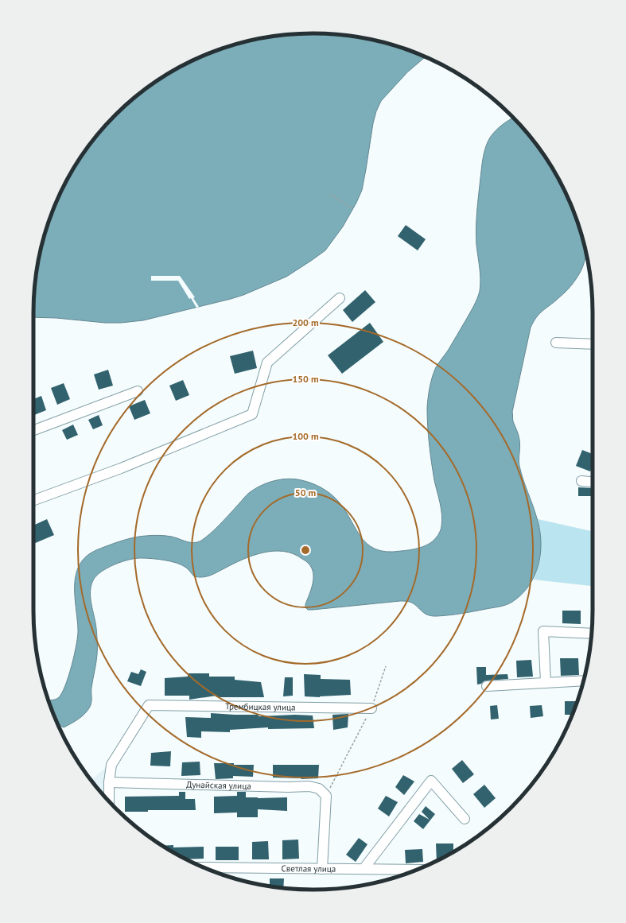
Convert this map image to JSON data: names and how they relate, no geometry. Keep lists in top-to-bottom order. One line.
{"streets":{"street":["Трембицкая улица","Дунайская улица","Светлая улица"]},"crossings":[["Трембицкая улица","Дунайская улица"]],"rings":["200 m","150 m","100 m","50 m"]}
